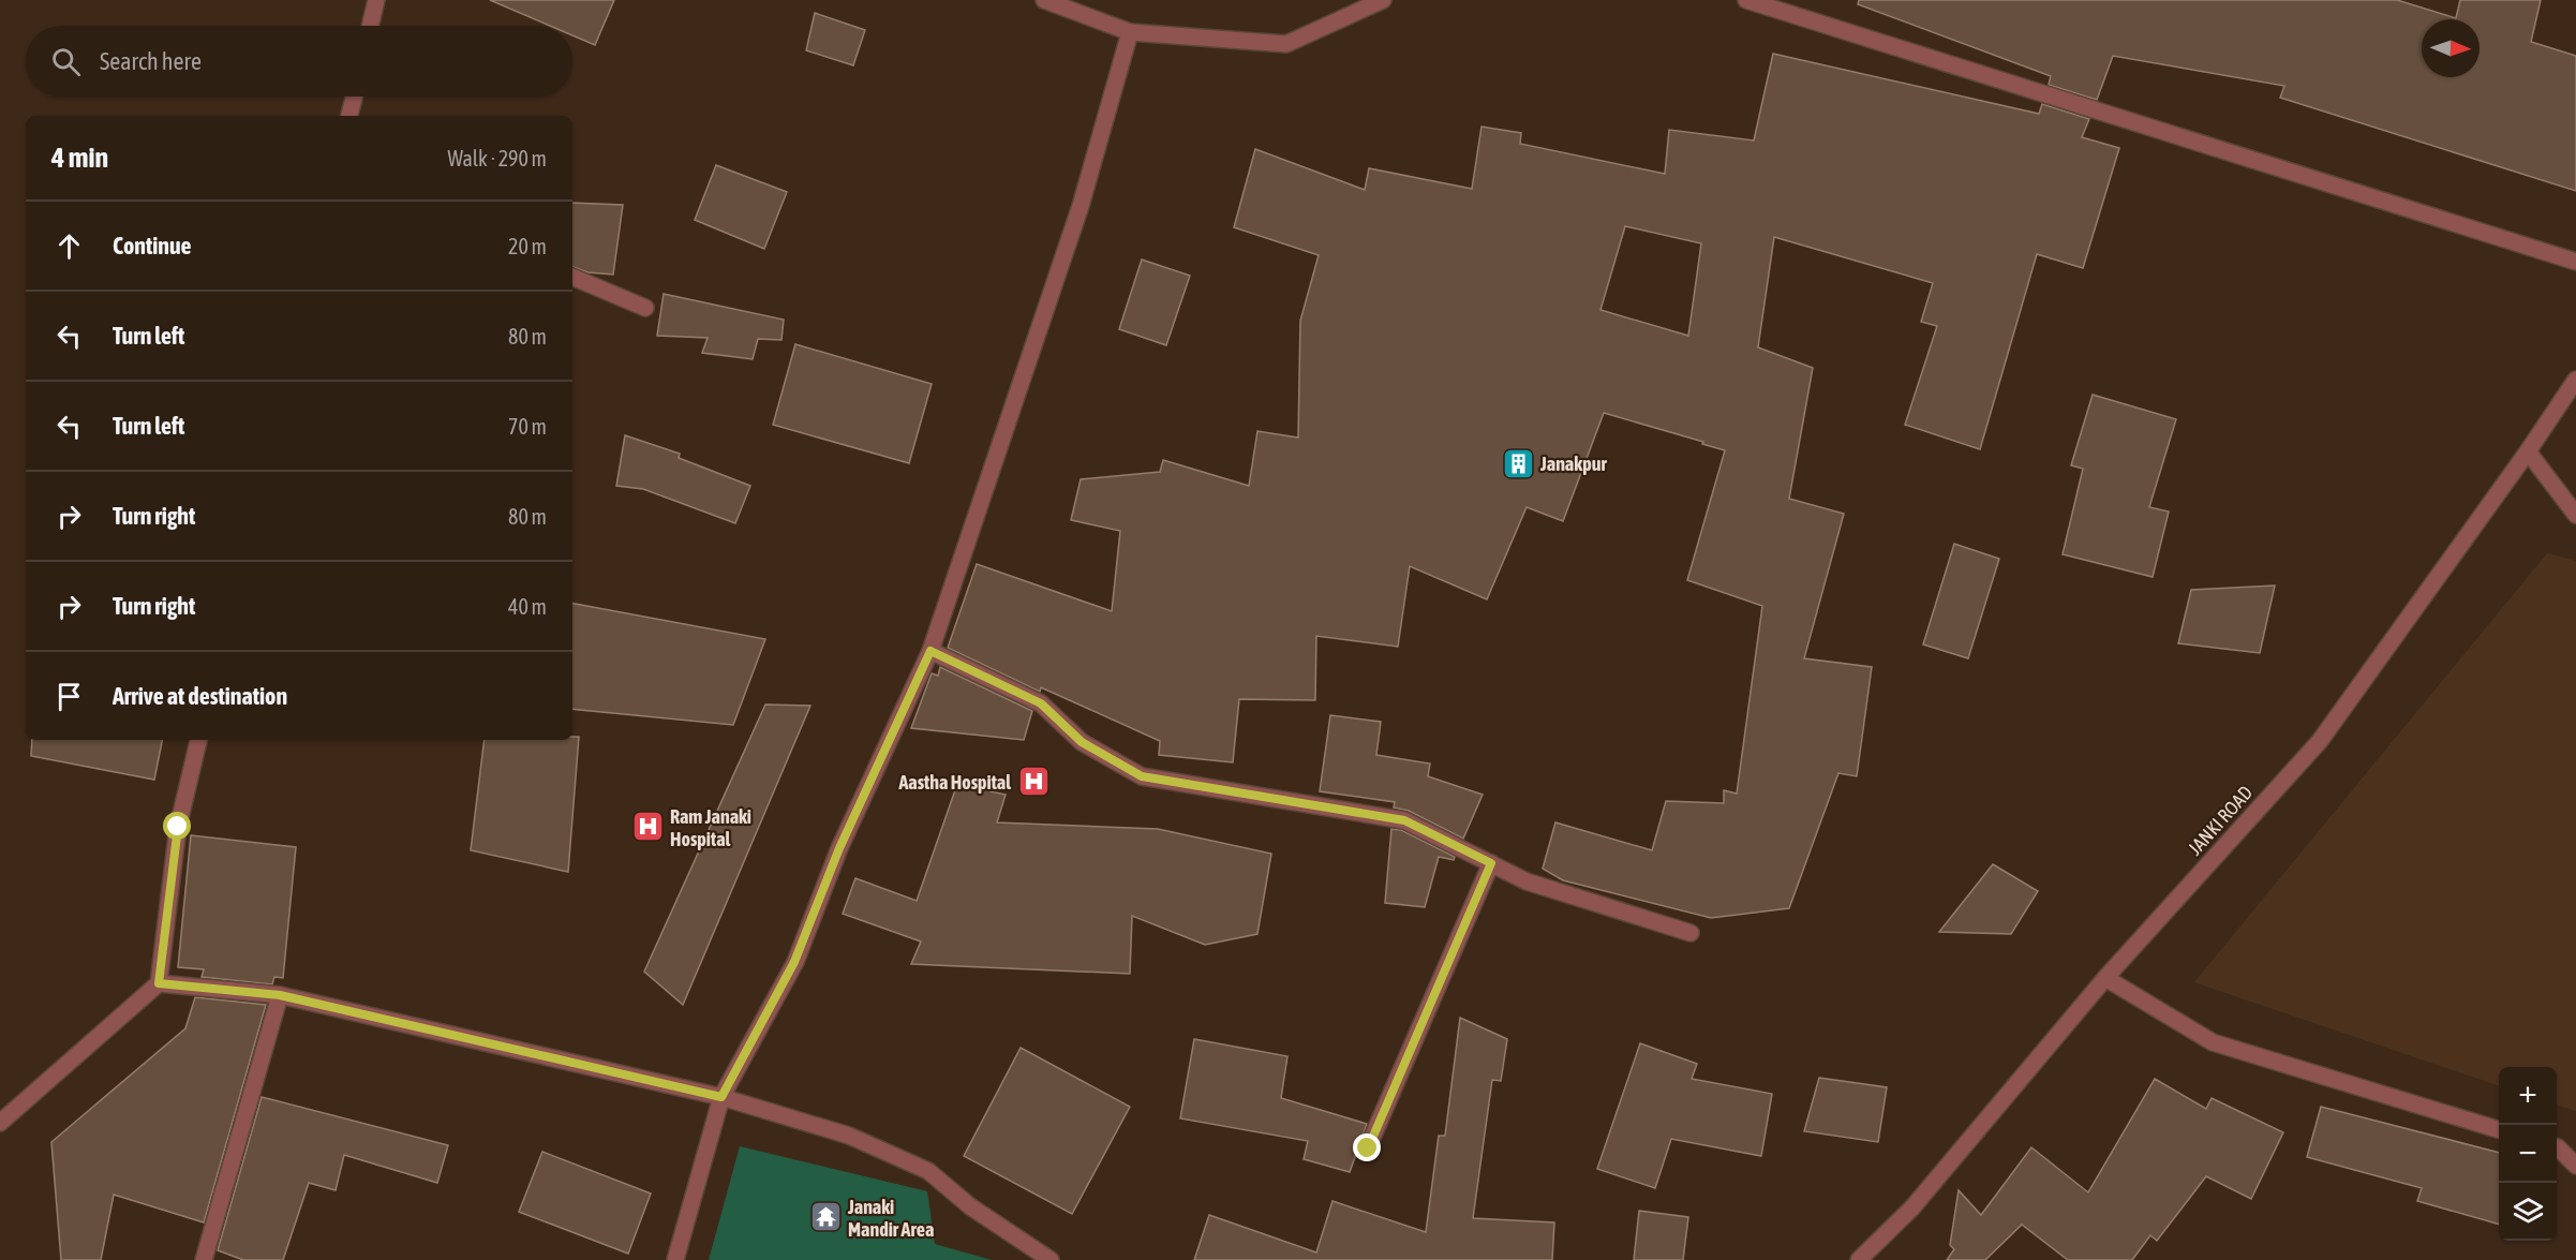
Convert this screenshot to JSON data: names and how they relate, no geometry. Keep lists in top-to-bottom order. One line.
{"streets":{"street":["JANKI ROAD"]},"places":{"building":["Janakpur"],"hospital":["Aastha Hospital","Ram Janaki Hospital"],"temple":["Janaki Mandir Area"]},"north":"right","page":{"search":"Search here","heading":["4 min","Walk · 290 m"],"list":[["Continue","20 m"],["Turn left","80 m"],["Turn left","70 m"],["Turn right","80 m"],["Turn right","40 m"],"Arrive at destination"],"map_buttons":["+","−"]}}
